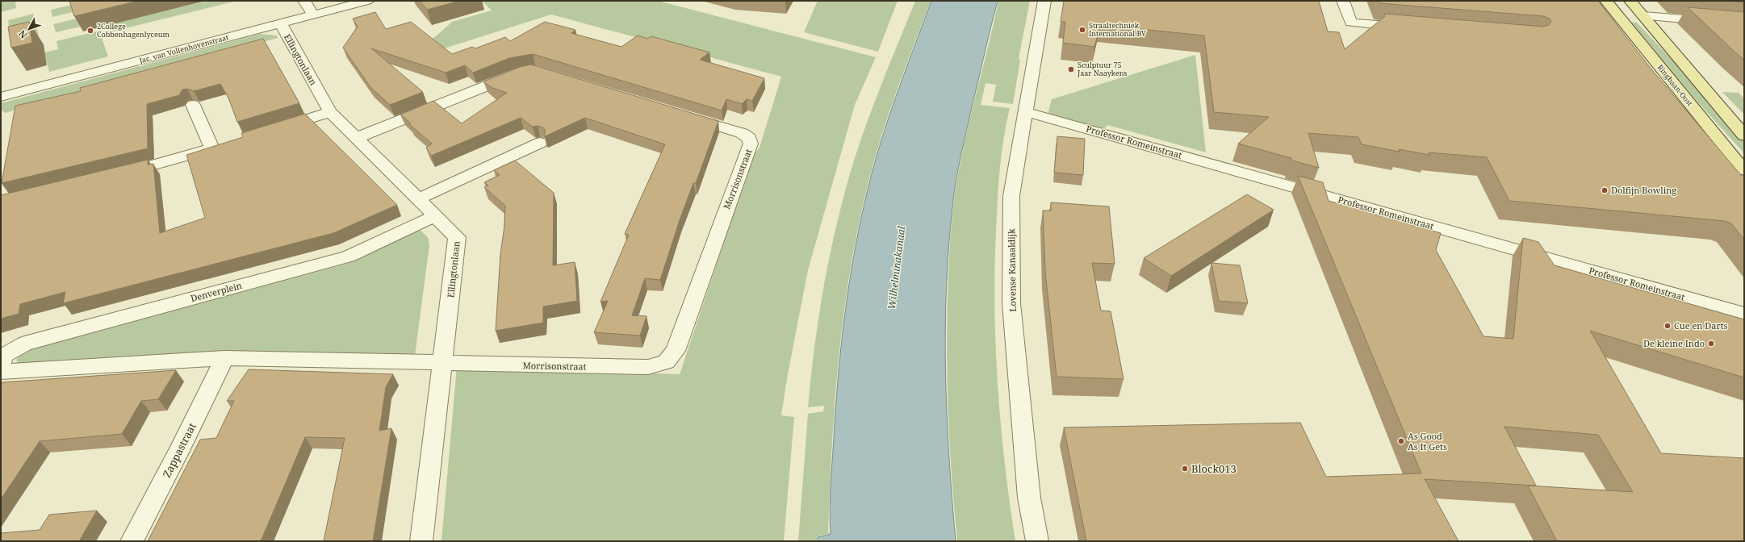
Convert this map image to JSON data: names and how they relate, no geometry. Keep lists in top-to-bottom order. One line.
{"streets":{"main road":["Ringbaan-Oost"],"street":["Jac. van Vollenhovenstraat","Ellingtonlaan","Professor Romeinstraat","Morrisonstraat","Lovense Kanaaldijk","Denverplein","Zappastraat"]},"crossings":[["Jac. van Vollenhovenstraat","Ellingtonlaan"],["Ellingtonlaan","Morrisonstraat"],["Ellingtonlaan","Denverplein"],["Professor Romeinstraat","Lovense Kanaaldijk"],["Morrisonstraat","Denverplein"],["Denverplein","Zappastraat"]],"water":["Wilhelminakanaal"],"places":["Straaltechniek International BV","2College Cobbenhagenlyceum","Sculptuur 75 Jaar Naaykens","Dolfijn Bowling","Cue en Darts","De kleine Indo","As Good As It Gets","Block013"],"north":"bottom left"}
